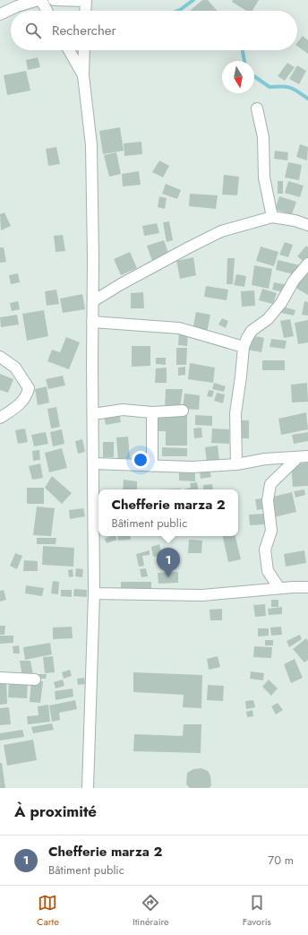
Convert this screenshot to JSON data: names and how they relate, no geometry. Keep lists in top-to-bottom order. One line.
{"north":"bottom","page":{"search":"Rechercher","popup":["Chefferie marza 2","Bâtiment public"],"pins":"1","heading":"À proximité","list":[{"mark":"1","name":"Chefferie marza 2","note":"Bâtiment public","value":"70 m"}],"nav":["Carte","Itinéraire","Favoris"]}}
